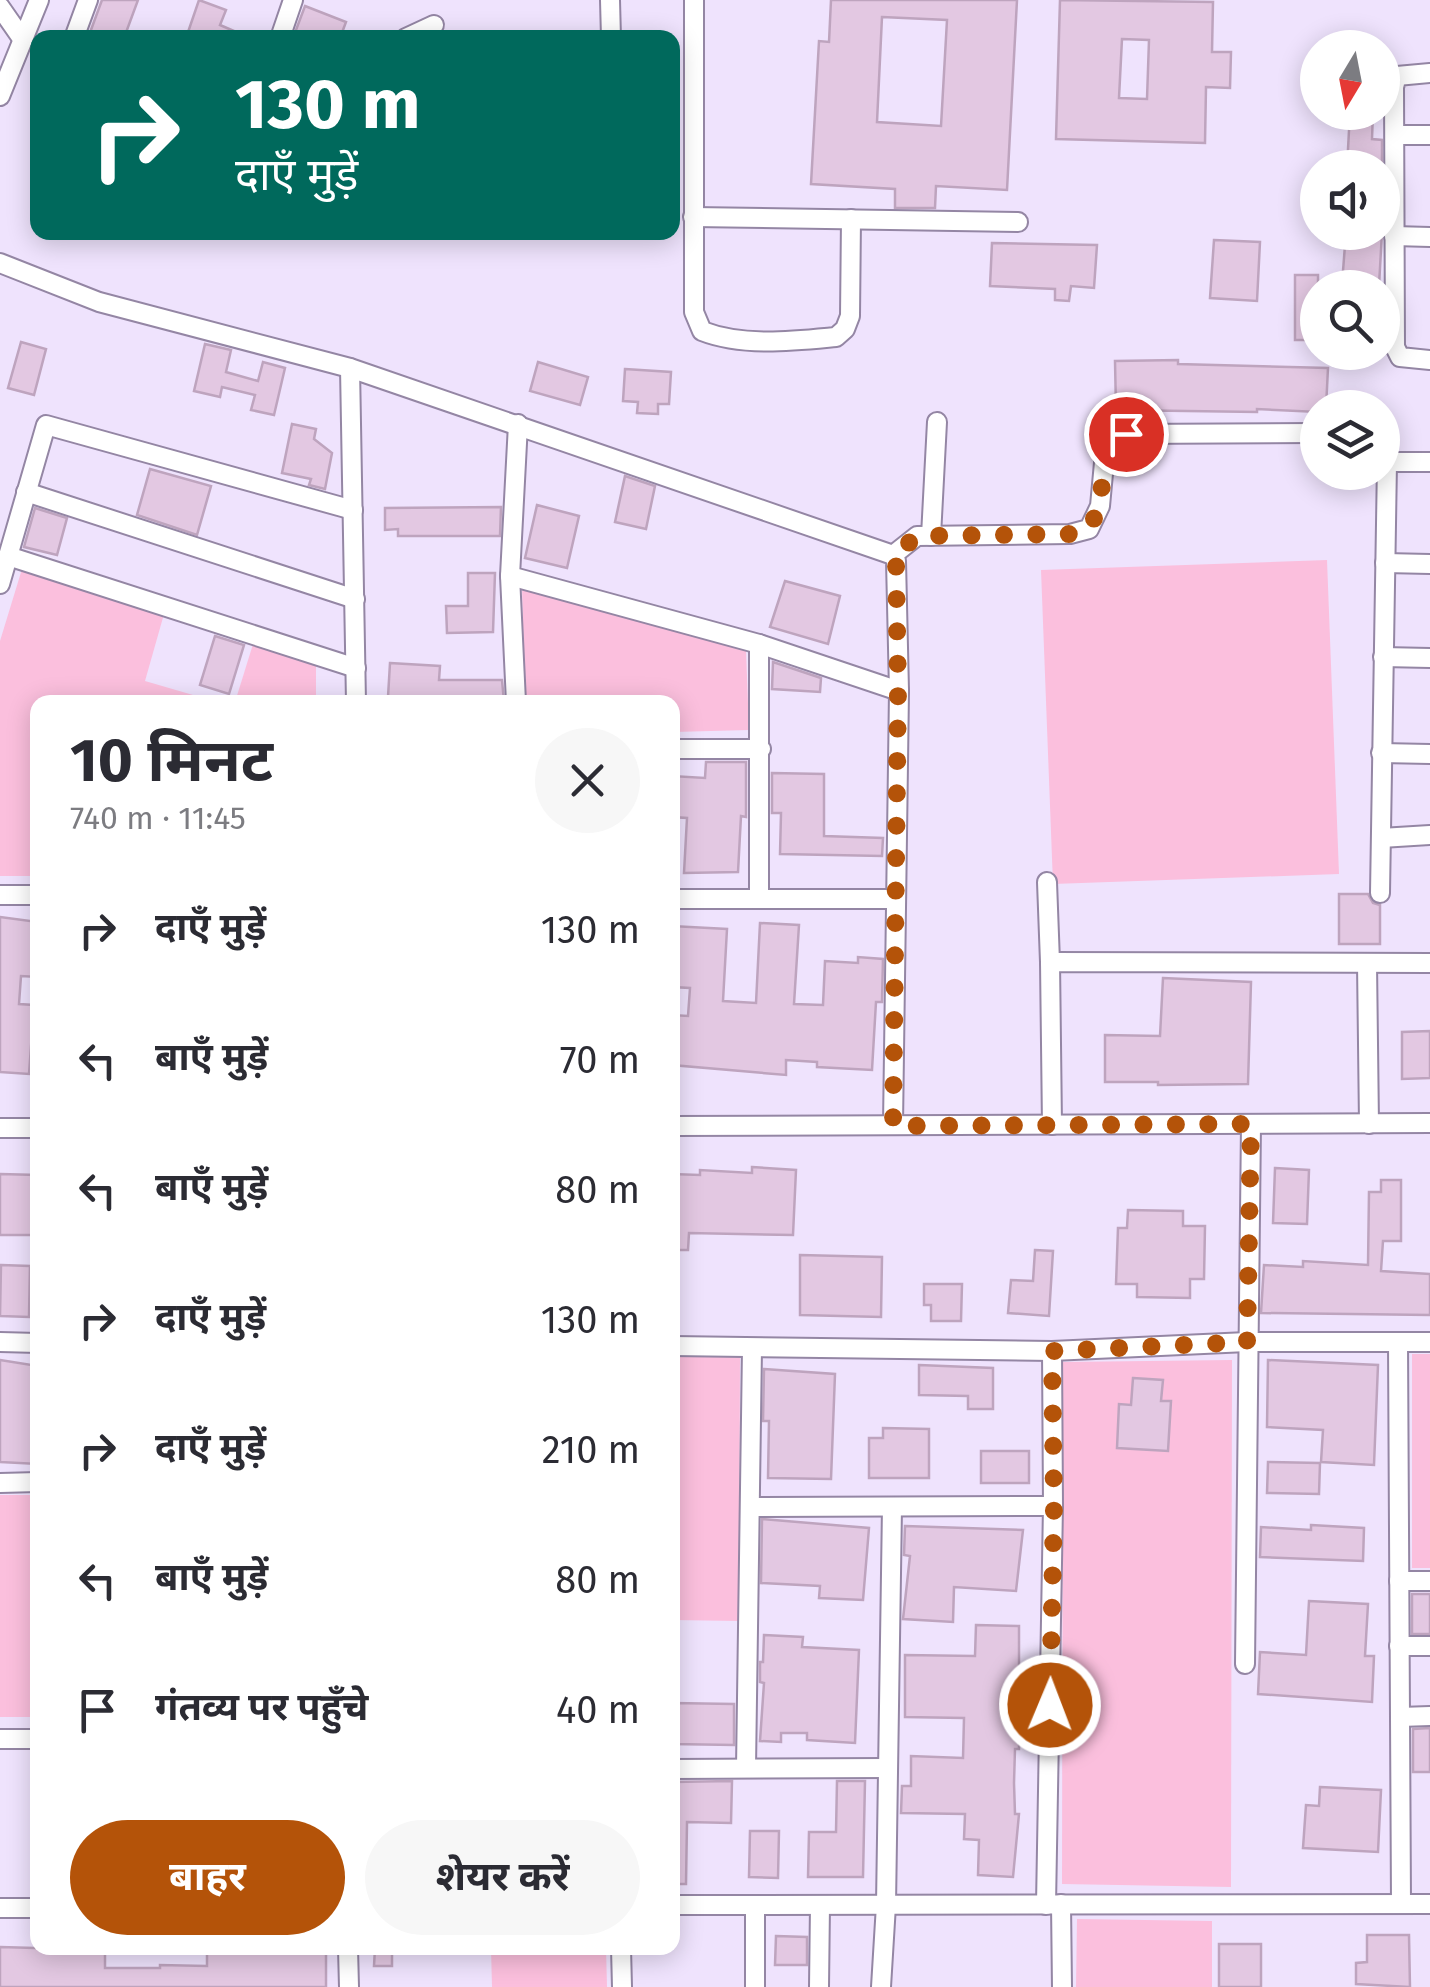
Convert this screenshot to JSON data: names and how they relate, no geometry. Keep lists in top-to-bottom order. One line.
{"north":"bottom","page":{"turn":["130 m","दाएँ मुड़ें"],"heading":["10 मिनट","740 m · 11:45"],"list":[{"name":"दाएँ मुड़ें","value":"130 m"},{"name":"बाएँ मुड़ें","value":"70 m"},{"name":"बाएँ मुड़ें","value":"80 m"},{"name":"दाएँ मुड़ें","value":"130 m"},{"name":"दाएँ मुड़ें","value":"210 m"},{"name":"बाएँ मुड़ें","value":"80 m"},{"name":"गंतव्य पर पहुँचे","value":"40 m"}],"buttons":["बाहर","शेयर करें"]}}
